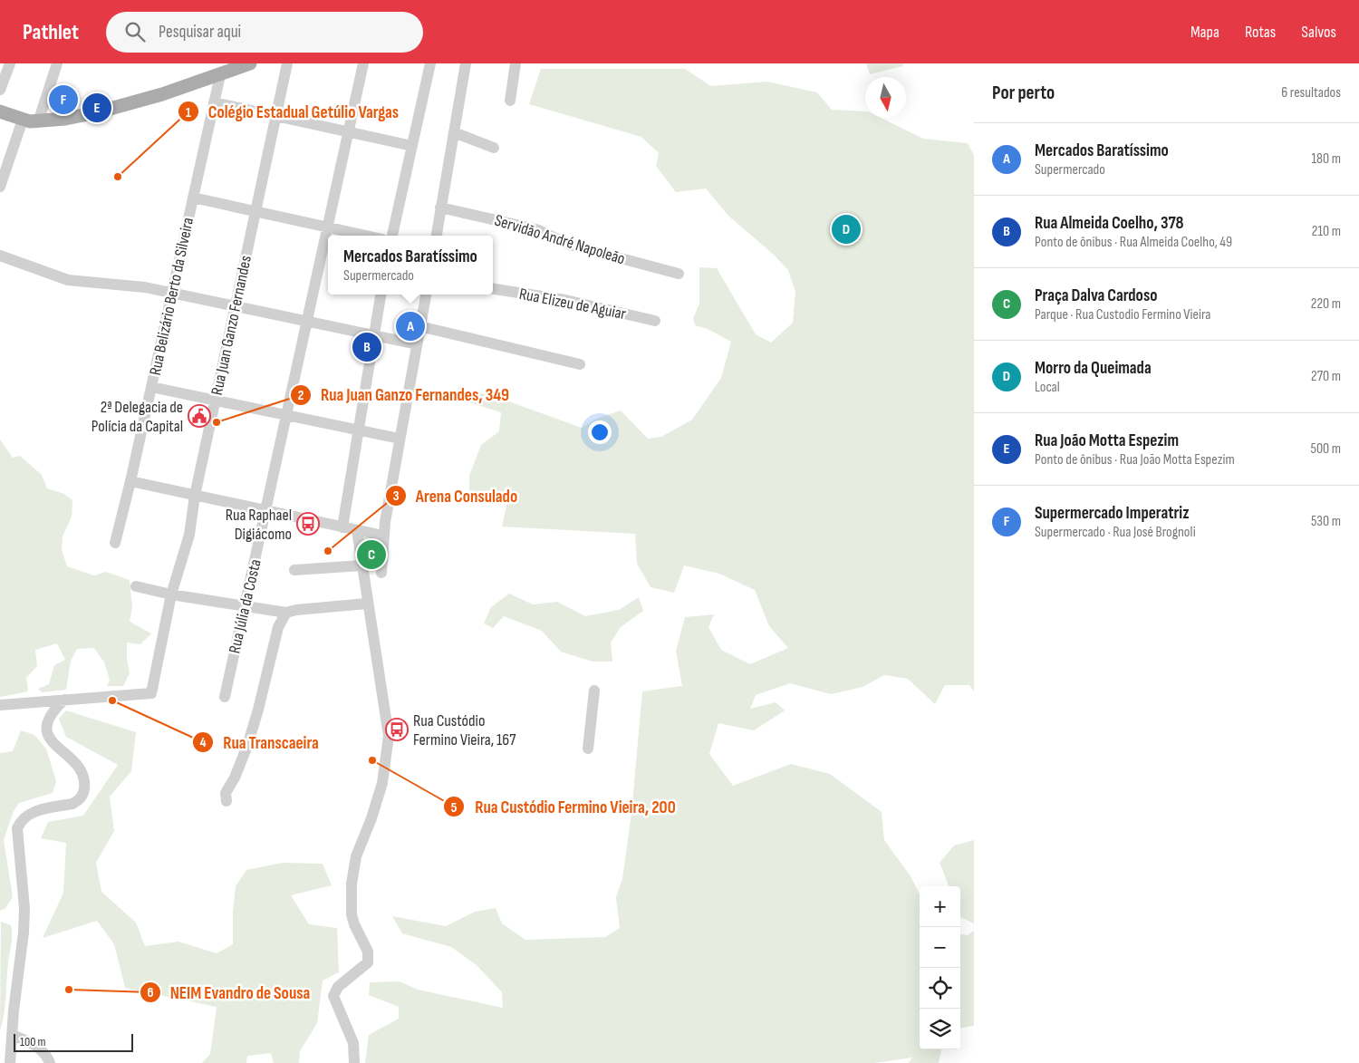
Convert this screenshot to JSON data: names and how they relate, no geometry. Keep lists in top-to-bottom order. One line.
{"streets":{"street":["Servidão André Napoleão","Rua Belizário Berto da Silveira","Rua Elizeu de Aguiar","Rua Juan Ganzo Fernandes","Rua Júlia da Costa"]},"places":{"other":["Colégio Estadual Getúlio Vargas","Rua Juan Ganzo Fernandes, 349","Arena Consulado","Rua Transcaeira","Rua Custódio Fermino Vieira, 200","NEIM Evandro de Sousa"],"public building":["2ª Delegacia de Polícia da Capital"],"bus stop":["Rua Raphael Digiácomo","Rua Custódio Fermino Vieira, 167"]},"scale_bar":"100 m","north":"bottom","page":{"header":"Pathlet","search":"Pesquisar aqui","nav":["Mapa","Rotas","Salvos"],"heading":["Por perto","6 resultados"],"pins":["F","E","D","A","B","C"],"list":[{"mark":"A","name":"Mercados Baratíssimo","note":"Supermercado","value":"180 m"},{"mark":"B","name":"Rua Almeida Coelho, 378","note":"Ponto de ônibus · Rua Almeida Coelho, 49","value":"210 m"},{"mark":"C","name":"Praça Dalva Cardoso","note":"Parque · Rua Custodio Fermino Vieira","value":"220 m"},{"mark":"D","name":"Morro da Queimada","note":"Local","value":"270 m"},{"mark":"E","name":"Rua João Motta Espezim","note":"Ponto de ônibus · Rua João Motta Espezim","value":"500 m"},{"mark":"F","name":"Supermercado Imperatriz","note":"Supermercado · Rua José Brognoli","value":"530 m"}],"popup":["Mercados Baratíssimo","Supermercado"],"map_buttons":["+","−"],"scale":"100 m"}}
